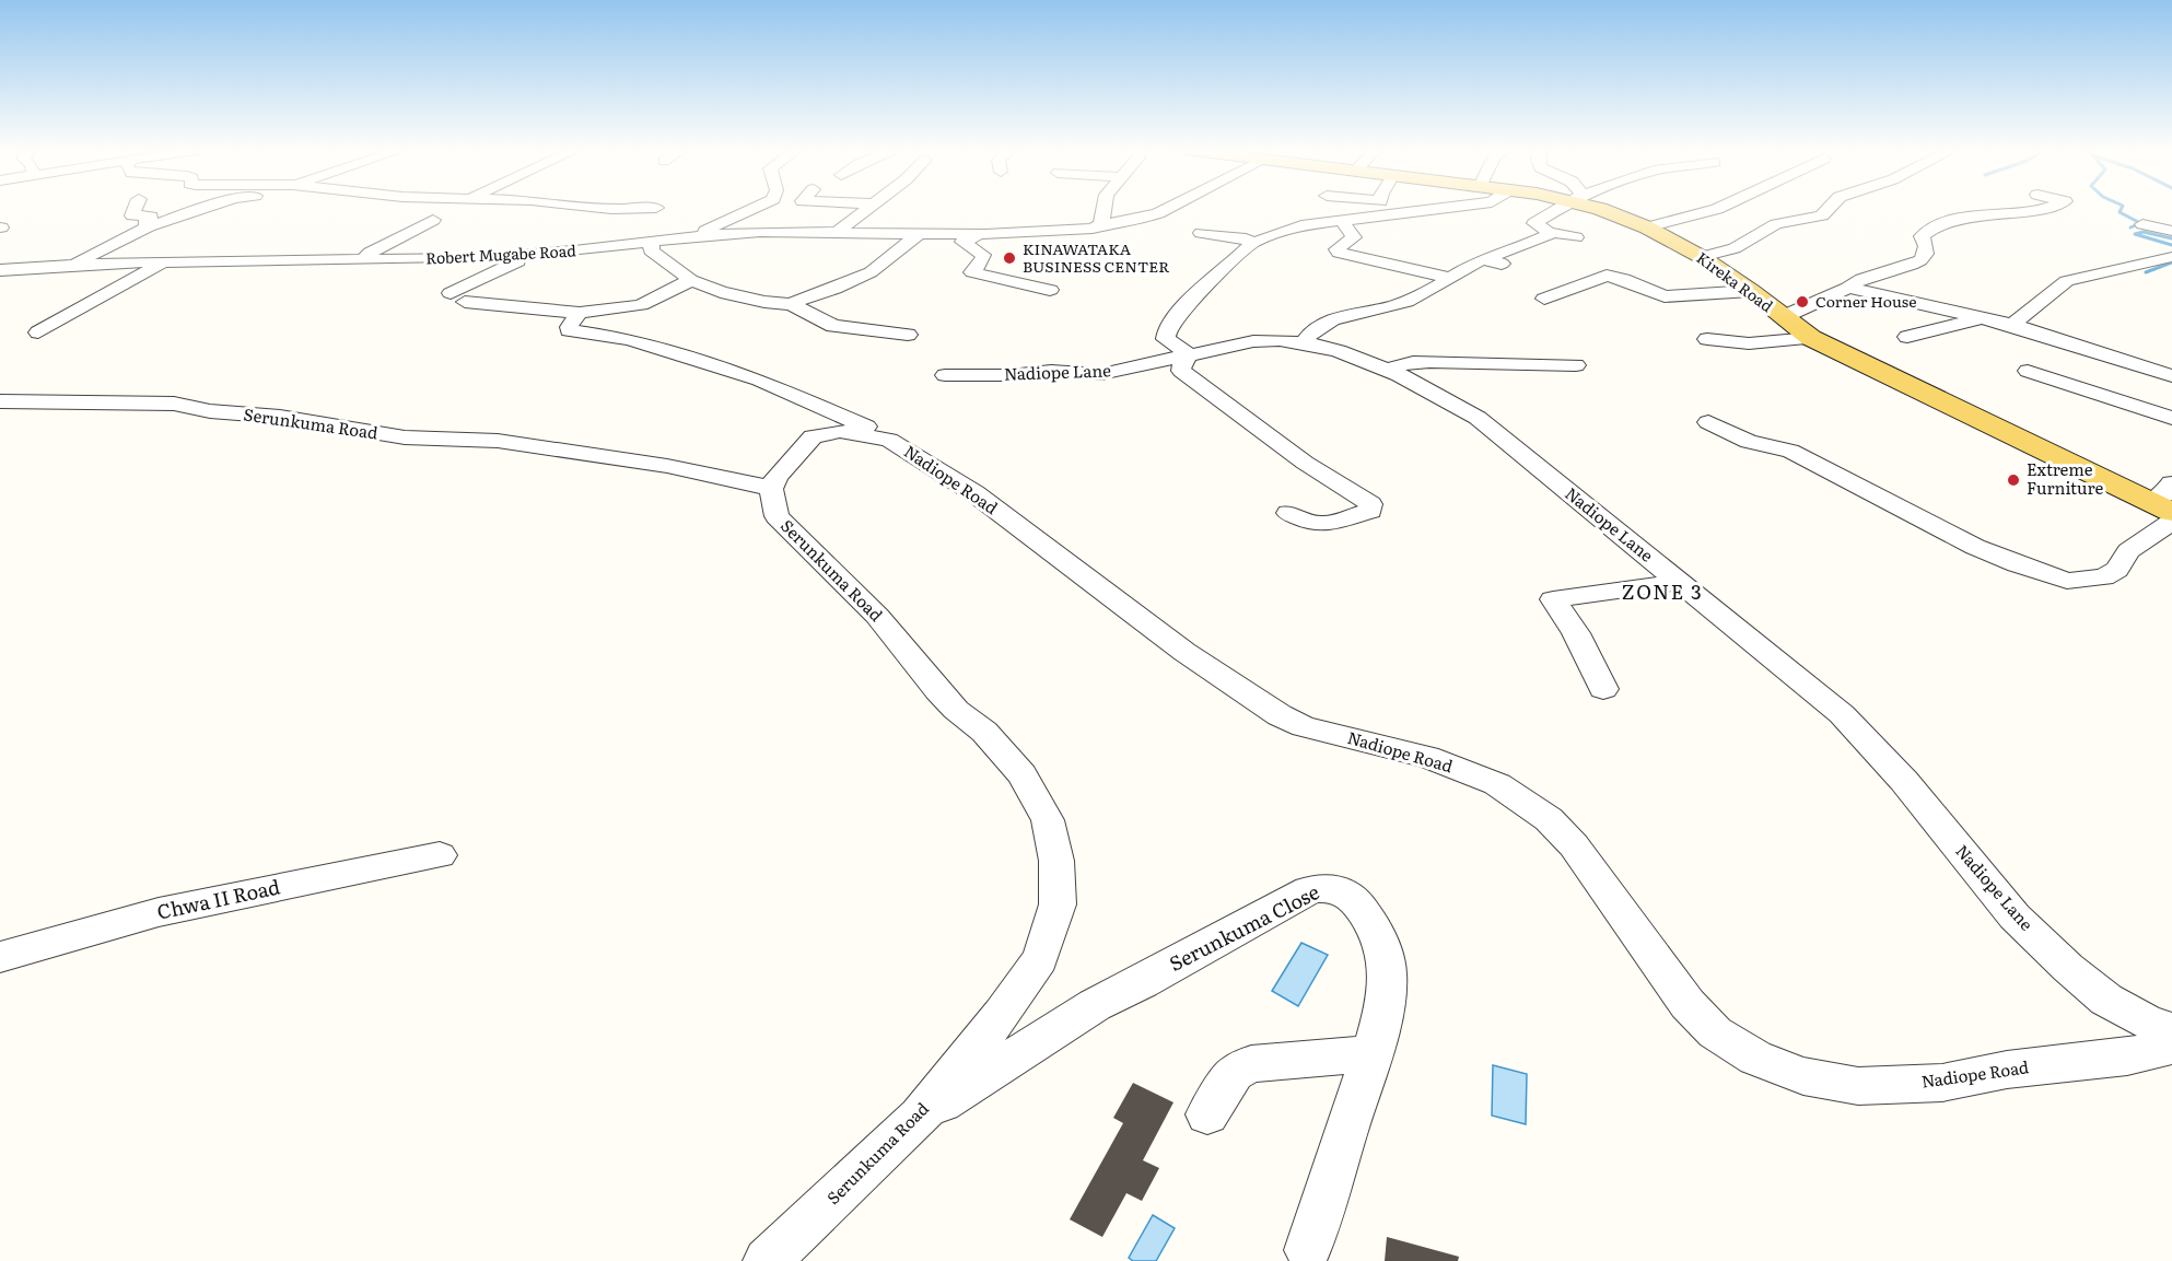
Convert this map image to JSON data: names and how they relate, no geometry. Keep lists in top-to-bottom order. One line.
{"streets":{"main road":["Kireka Road"],"street":["Robert Mugabe Road","Nadiope Lane","Serunkuma Road","Nadiope Road","Chwa II Road","Serunkuma Close"]},"crossings":[["Serunkuma Road","Nadiope Road"],["Serunkuma Road","Serunkuma Close"]],"districts":["ZONE 3"],"places":["KINAWATAKA BUSINESS CENTER","Corner House","Extreme Furniture"]}
